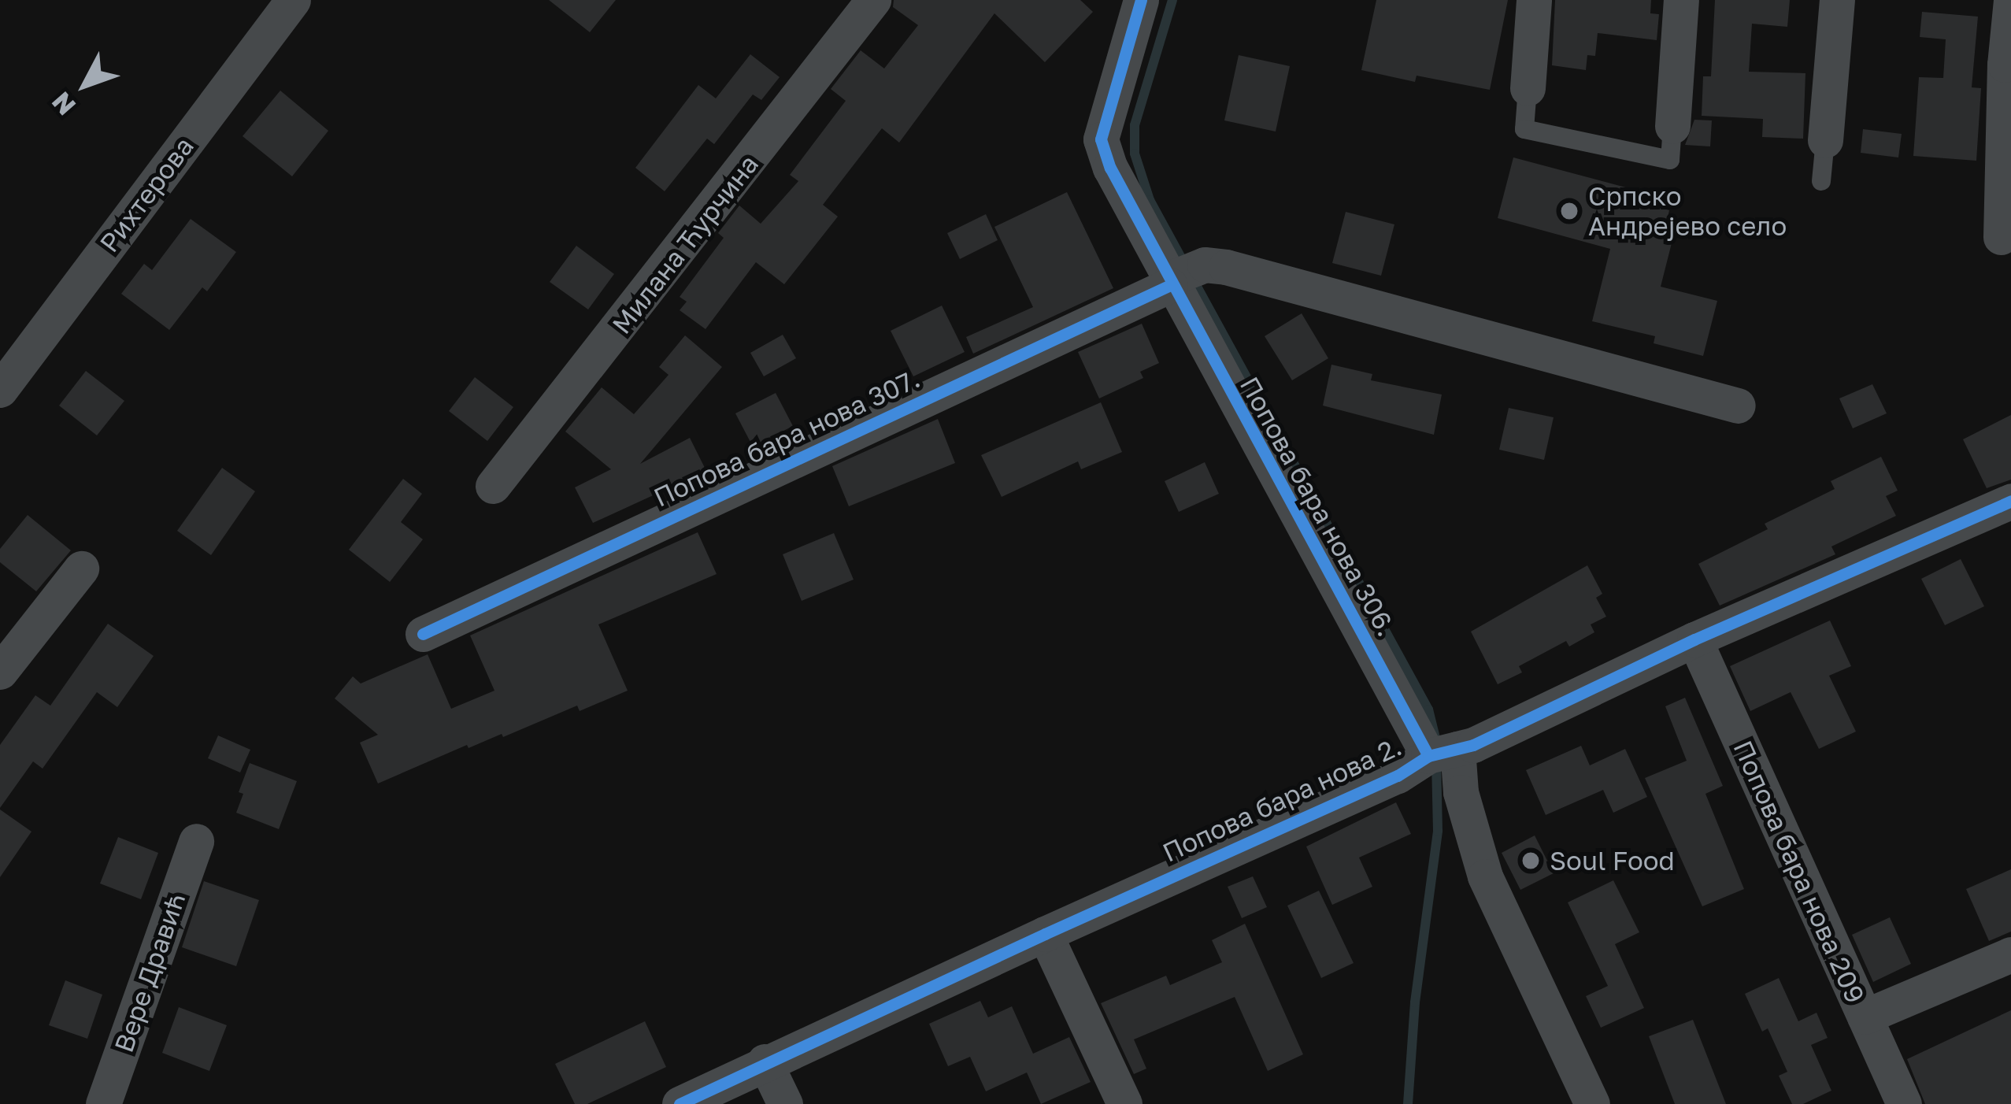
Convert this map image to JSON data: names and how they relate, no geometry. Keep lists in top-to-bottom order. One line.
{"streets":{"street":["Рихтерова","Милана Ћурчина","Попова бара нова 307.","Попова бара нова 306.","Попова бара нова 2.","Попова бара нова 209","Вере Дравић"]},"crossings":[["Попова бара нова 307.","Попова бара нова 306."],["Попова бара нова 306.","Попова бара нова 2."],["Попова бара нова 2.","Попова бара нова 209"]],"places":["Српско Андрејево село","Soul Food"],"north":"bottom left"}
